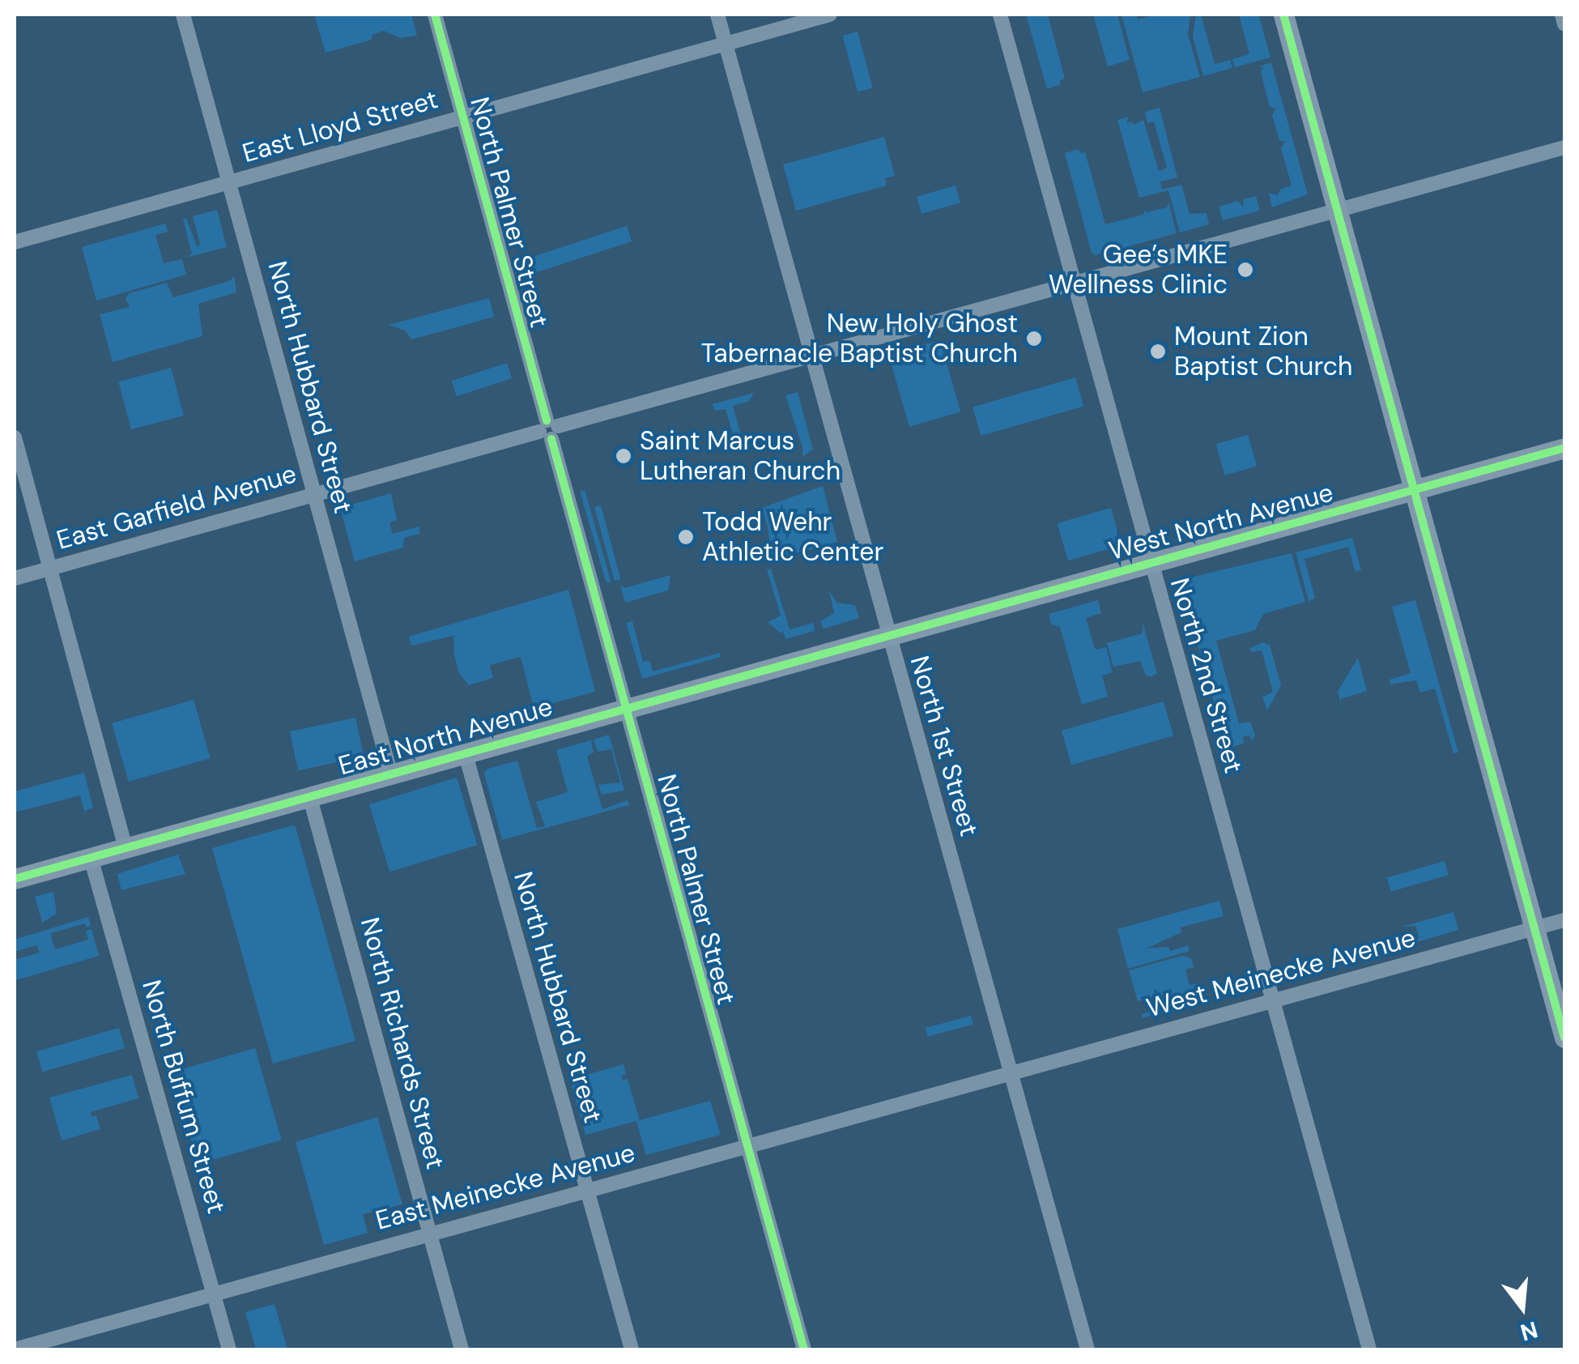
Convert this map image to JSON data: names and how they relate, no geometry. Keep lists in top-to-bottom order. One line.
{"streets":{"main road":["West North Avenue","East North Avenue"],"street":["East Lloyd Street","North Palmer Street","North Hubbard Street","East Garfield Avenue","North 2nd Street","North 1st Street","West Meinecke Avenue","North Richards Street","North Buffum Street","East Meinecke Avenue"]},"crossings":[["East Lloyd Street","North Palmer Street"],["East Lloyd Street","North Hubbard Street"],["East Lloyd Street","North 1st Street"],["North Palmer Street","East Garfield Avenue"],["North Palmer Street","East North Avenue"],["North Palmer Street","East Meinecke Avenue"],["North Hubbard Street","East Garfield Avenue"],["North Hubbard Street","East North Avenue"],["North Hubbard Street","East Meinecke Avenue"],["East Garfield Avenue","North 2nd Street"],["East Garfield Avenue","North 1st Street"],["West North Avenue","North 2nd Street"],["West North Avenue","East North Avenue"],["West North Avenue","North 1st Street"],["North 2nd Street","West Meinecke Avenue"],["East North Avenue","North 1st Street"],["East North Avenue","North Richards Street"],["East North Avenue","North Buffum Street"],["North 1st Street","West Meinecke Avenue"],["North 1st Street","East Meinecke Avenue"],["West Meinecke Avenue","East Meinecke Avenue"],["North Richards Street","East Meinecke Avenue"],["North Buffum Street","East Meinecke Avenue"]],"places":["Gee’s MKE Wellness Clinic","New Holy Ghost Tabernacle Baptist Church","Mount Zion Baptist Church","Saint Marcus Lutheran Church","Todd Wehr Athletic Center"],"north":"bottom"}
